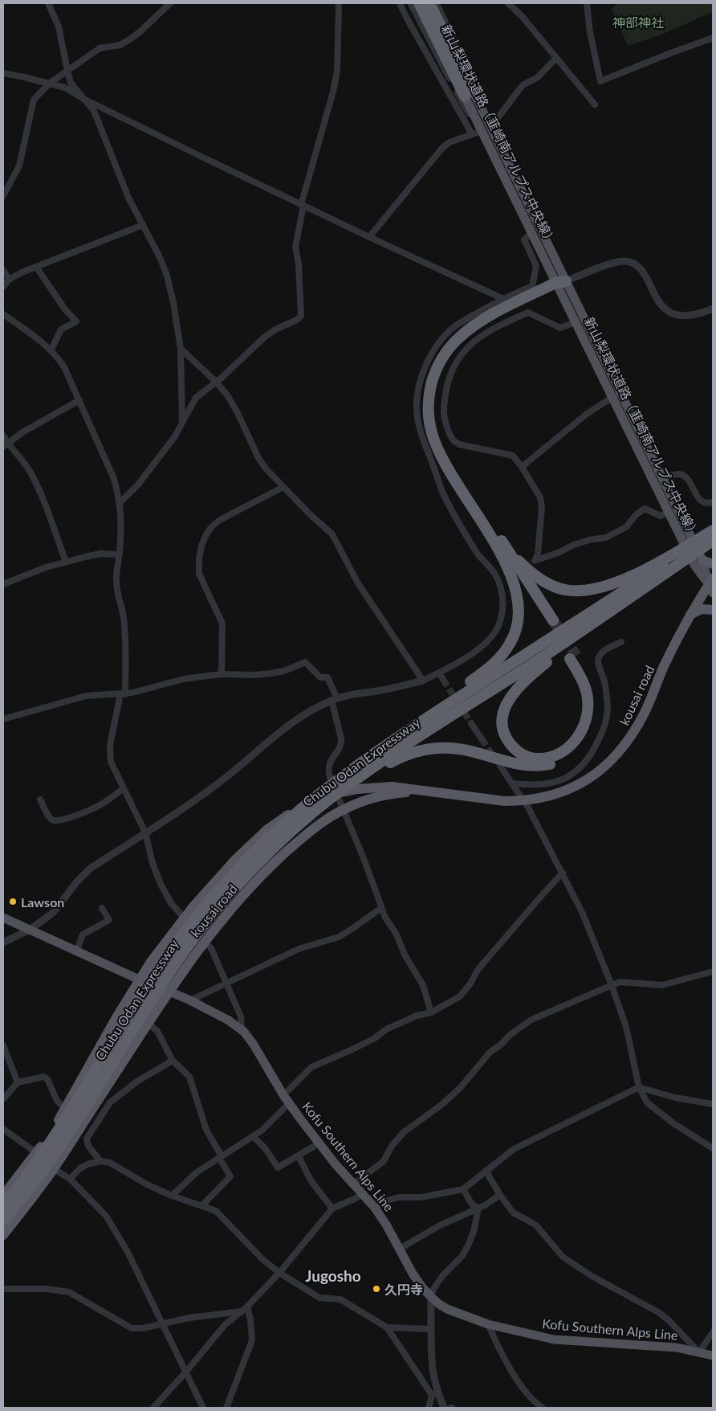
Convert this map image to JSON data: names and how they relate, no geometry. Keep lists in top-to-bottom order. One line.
{"streets":{"highway":["新山梨環状道路（韮崎南アルプス中央線）","kousai road","Chubu Odan Expressway"],"main road":["Kofu Southern Alps Line"]},"crossings":[["新山梨環状道路（韮崎南アルプス中央線）","kousai road"],["kousai road","Kofu Southern Alps Line"]],"districts":["Jugosho"],"parks":["神部神社"],"places":["Lawson","久円寺"]}
